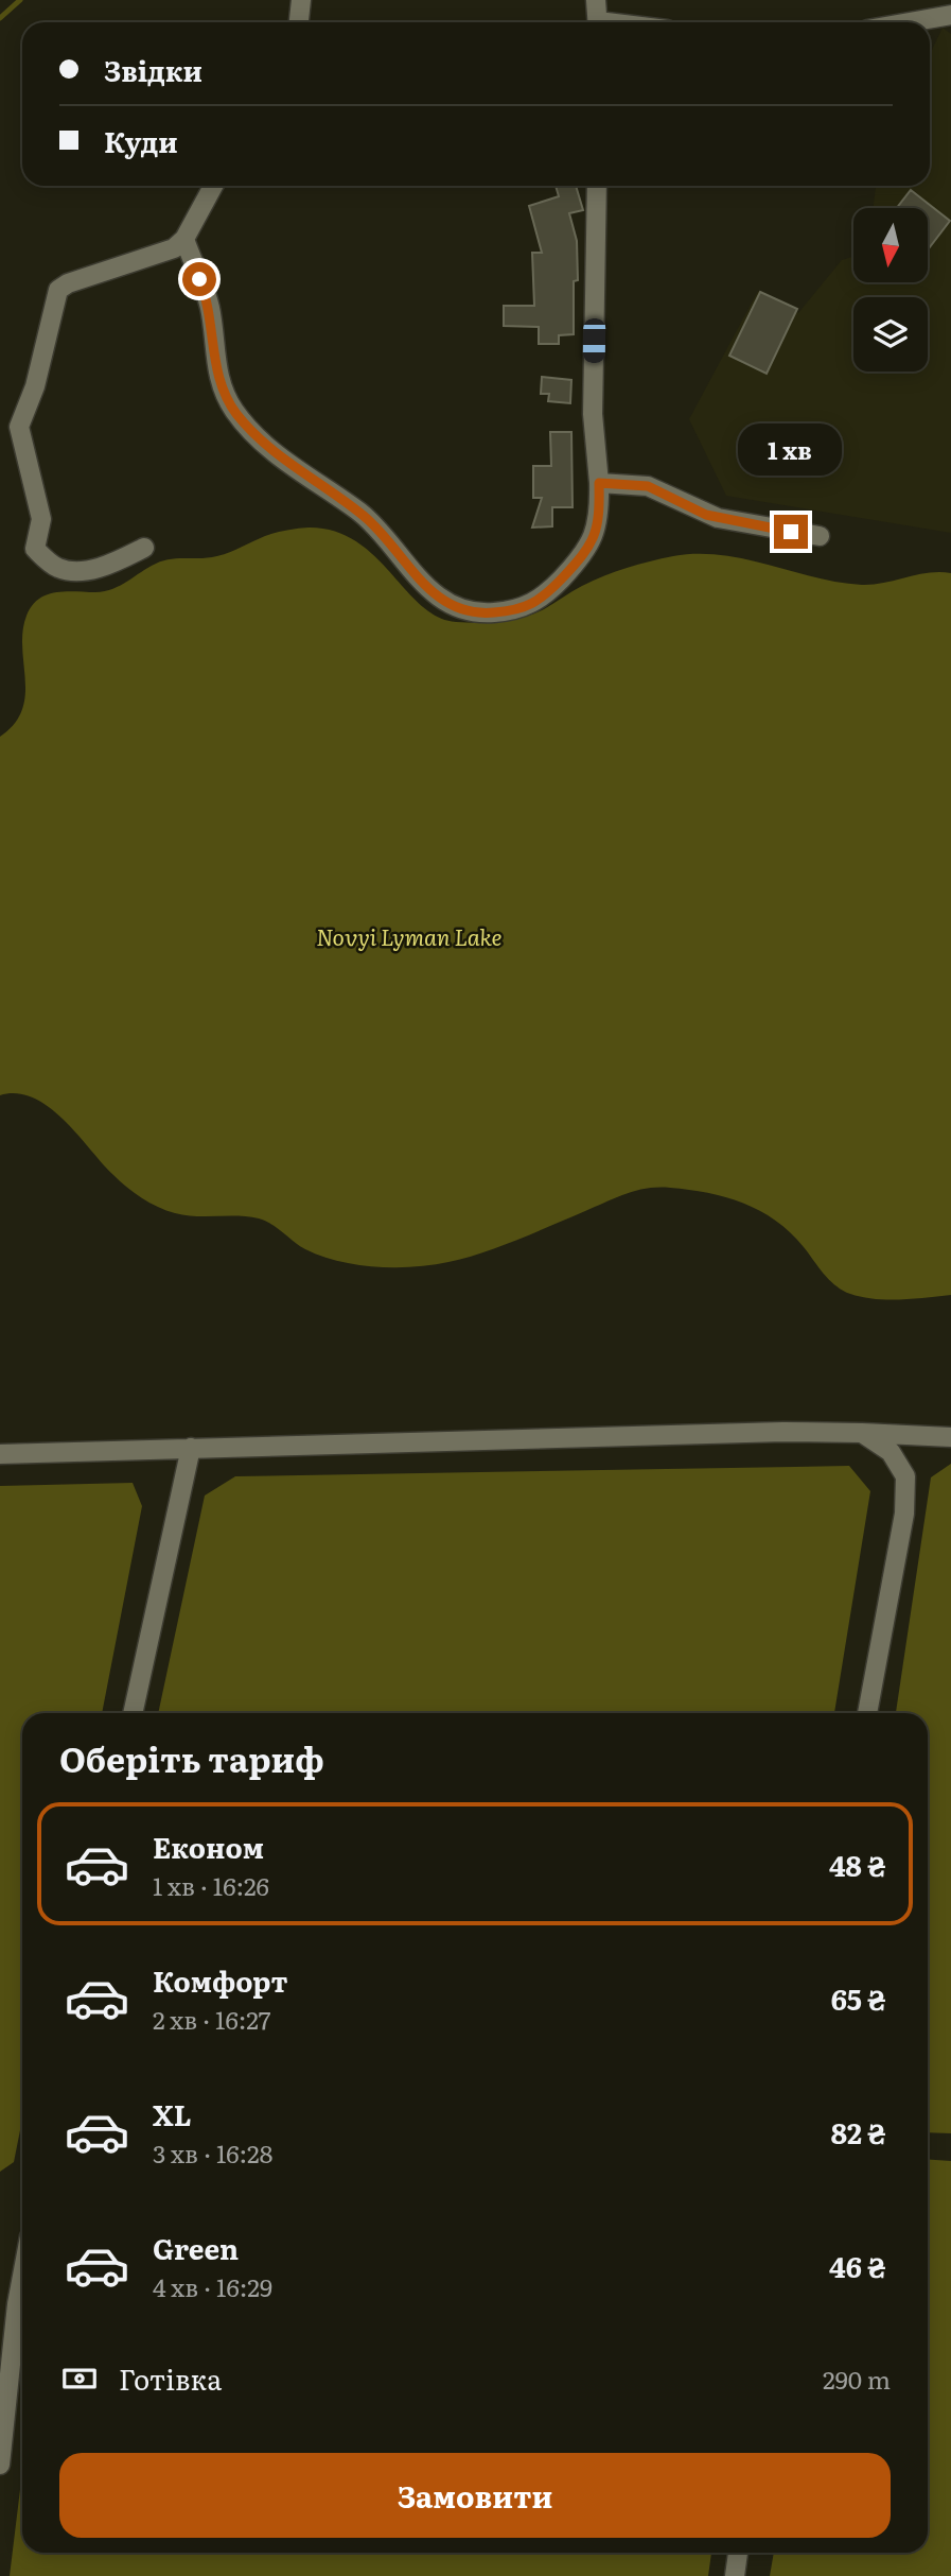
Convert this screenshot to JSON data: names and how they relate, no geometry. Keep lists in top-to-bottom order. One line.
{"water":["Novyi Lyman Lake"],"north":"bottom","page":{"banner":["Звідки","Куди"],"bubble":"1 хв","heading":"Оберіть тариф","list":[{"name":"Економ","note":"1 хв · 16:26","value":"48 ₴"},{"name":"Комфорт","note":"2 хв · 16:27","value":"65 ₴"},{"name":"XL","note":"3 хв · 16:28","value":"82 ₴"},{"name":"Green","note":"4 хв · 16:29","value":"46 ₴"}],"pay":["Готівка","290 m"],"buttons":"Замовити"}}
